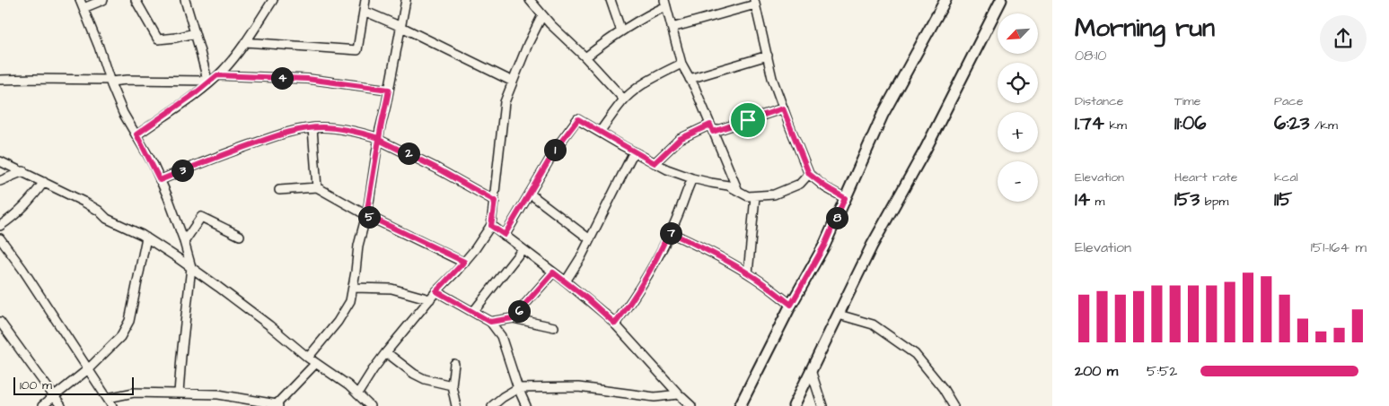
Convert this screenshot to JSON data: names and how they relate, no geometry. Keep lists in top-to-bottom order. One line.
{"scale_bar":"100 m","north":"bottom left","page":{"heading":["Morning run","08:10"],"map_buttons":["+","−"],"pins":["4","1","2","3","5","8","7","6"],"stats":[["Distance","1.74 km"],["Time","11:06"],["Pace","6:23 /km"],["Elevation","14 m"],["Heart rate","153 bpm"],["kcal","115"]],"chart":["Elevation","151–164 m"],"list":[{"name":"200 m","note":"5:52"}],"scale":"100 m"}}
